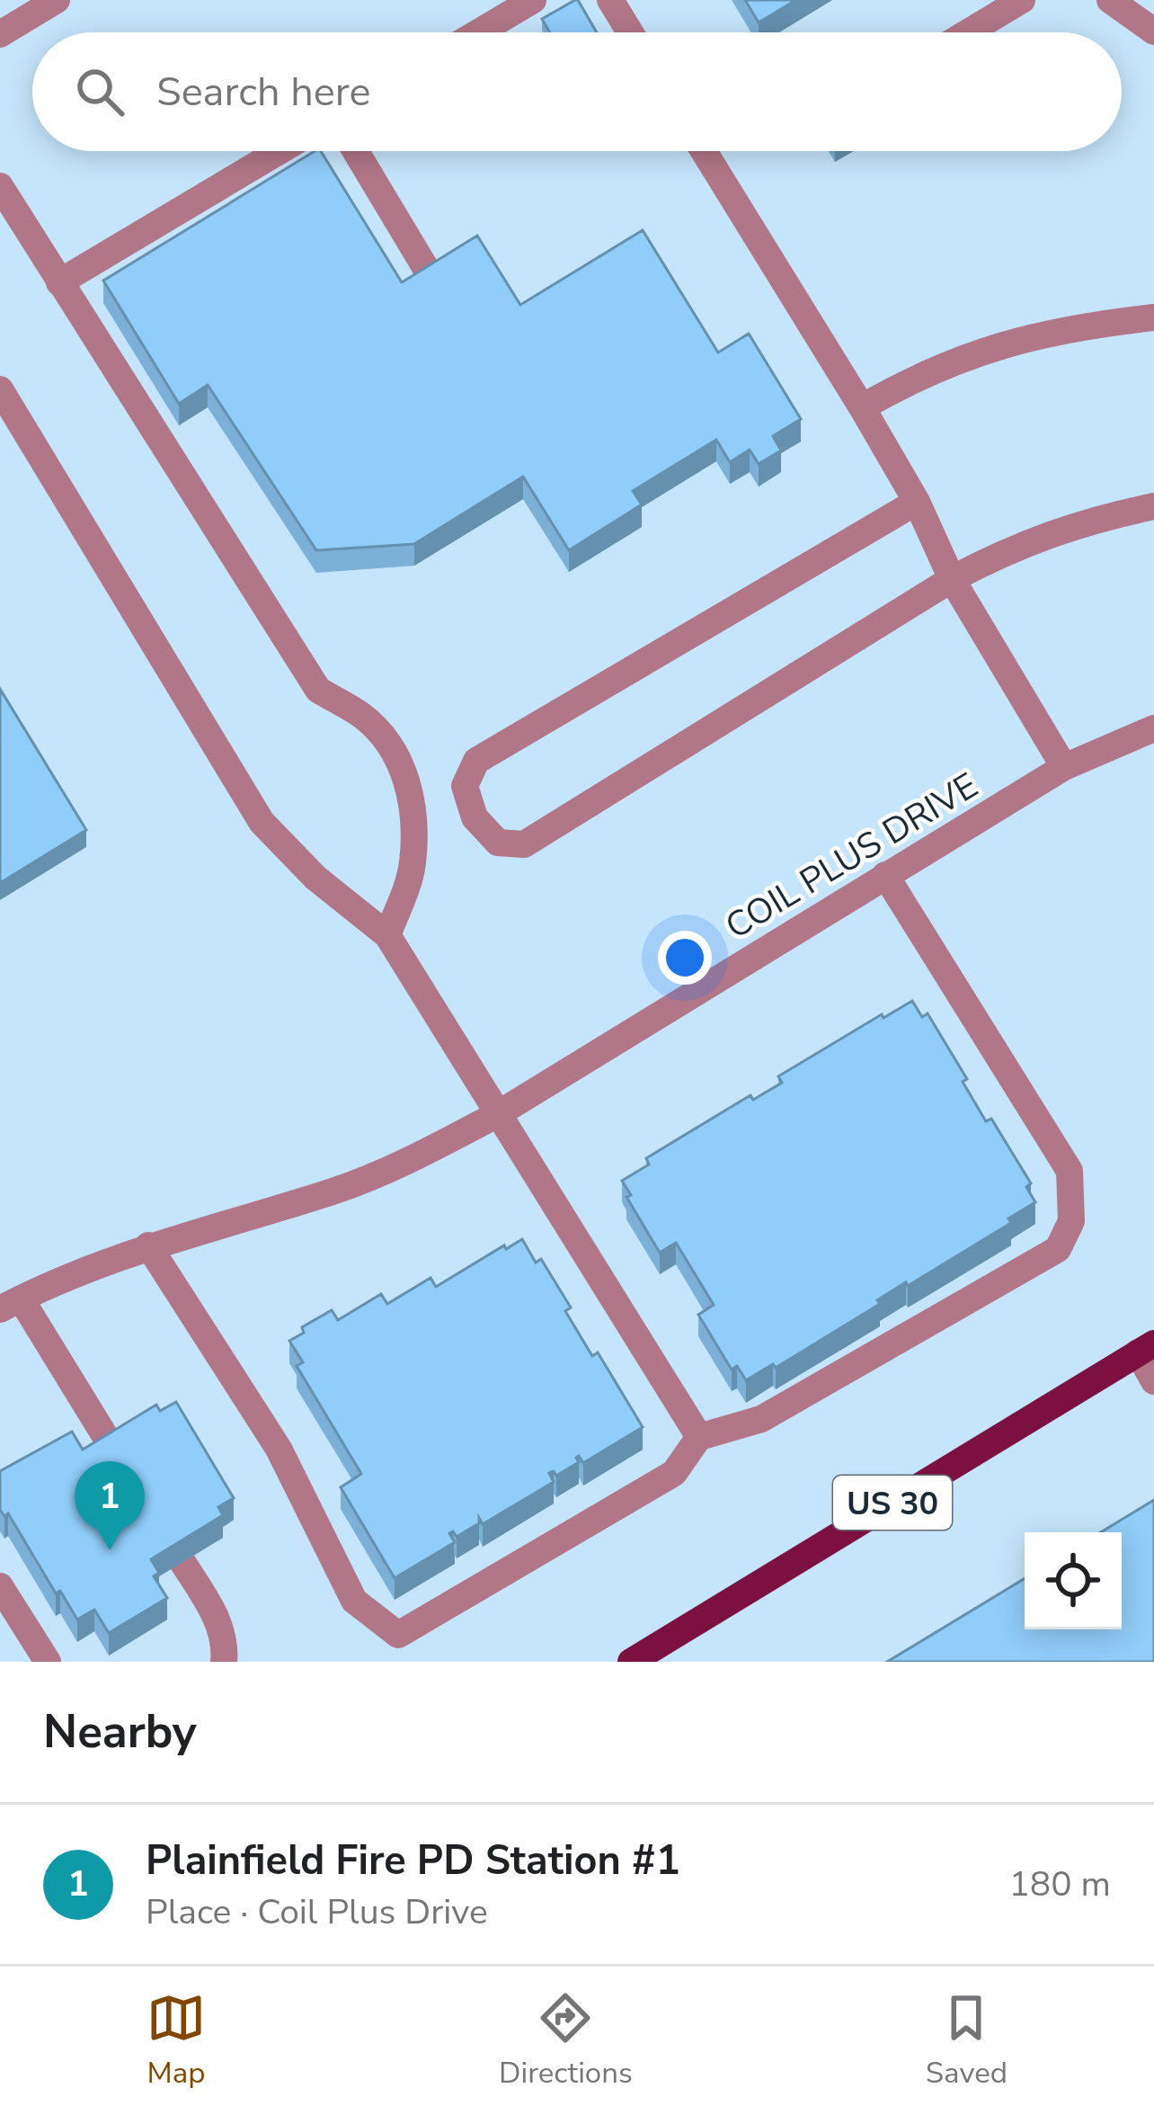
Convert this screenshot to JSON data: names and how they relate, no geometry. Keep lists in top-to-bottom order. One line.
{"streets":{"main road":["US 30"],"street":["COIL PLUS DRIVE"]},"page":{"search":"Search here","pins":"1","heading":"Nearby","list":[{"mark":"1","name":"Plainfield Fire PD Station #1","note":"Place · Coil Plus Drive","value":"180 m"}],"nav":["Map","Directions","Saved"]}}
